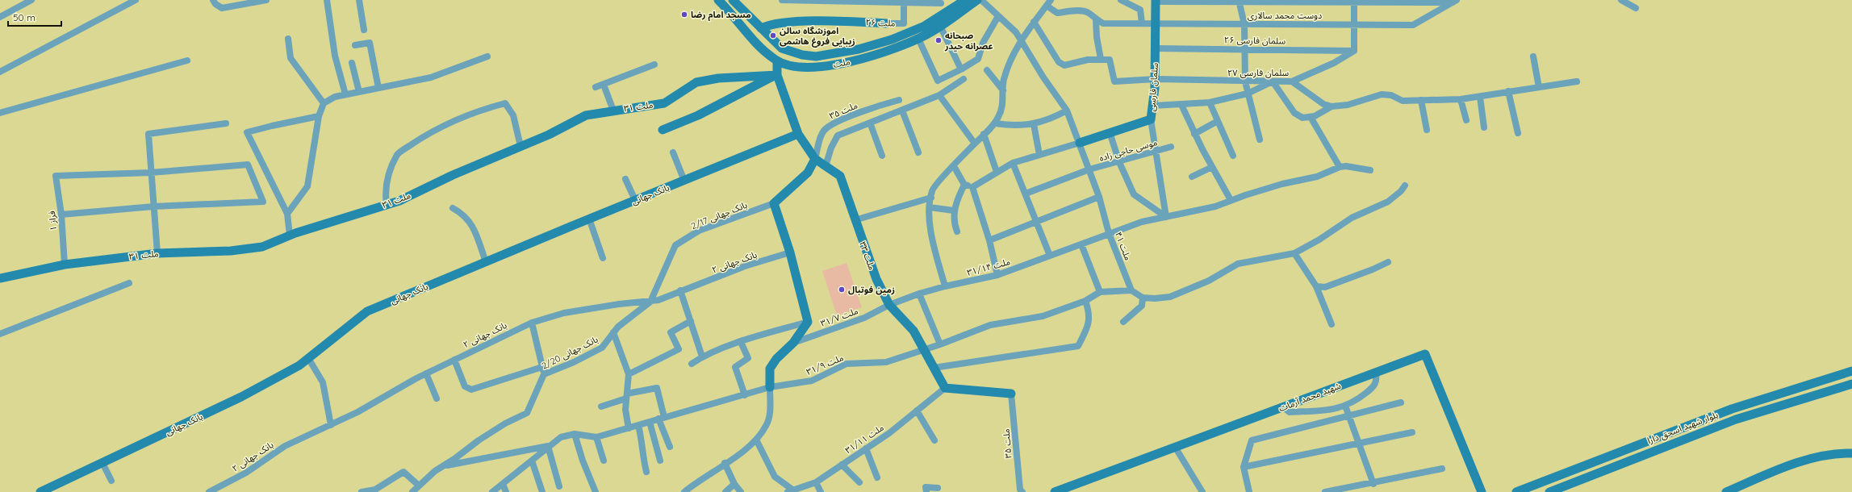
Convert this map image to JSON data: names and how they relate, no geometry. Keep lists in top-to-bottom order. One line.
{"streets":{"street":["دوست محمد سالاری","ملت ۲۶","سلمان فارسی ۲۶","ملت","سلمان فارسی ۲۷","سلمان فارسی","ملت ۳۱","ملت ۳۵","موسی حاجی زاده","بانک جهانی","بانک جهانی 2/17","فراز ۱","ملت ۴۱","ملت ۳۳","بانک جهانی ۲","ملت ۳۱/۱۴","ملت ۳۱/۷","بانک جهانی 2/20","ملت ۳۱/۹","شهید محمد آرمات","بلوار شهید اسحق دارا","ملت ۳۱/۱۱"]},"crossings":[["دوست محمد سالاری","سلمان فارسی"],["ملت ۲۶","ملت"],["سلمان فارسی ۲۶","سلمان فارسی ۲۷"],["سلمان فارسی ۲۶","سلمان فارسی"],["ملت","ملت ۳۳"],["سلمان فارسی ۲۷","سلمان فارسی"],["سلمان فارسی","ملت ۴۱"],["ملت ۳۱","فراز ۱"],["ملت ۳۱","ملت ۳۳"],["ملت ۳۵","ملت ۳۳"],["موسی حاجی زاده","ملت ۴۱"],["بانک جهانی","ملت ۳۳"],["بانک جهانی 2/17","بانک جهانی ۲"],["بانک جهانی 2/17","بانک جهانی 2/20"],["ملت ۴۱","ملت ۳۱/۱۴"],["ملت ۳۳","ملت ۳۱/۱۴"],["ملت ۳۳","ملت ۳۱/۷"],["ملت ۳۳","ملت ۳۱/۹"],["ملت ۳۳","ملت ۳۱/۱۱"],["بانک جهانی ۲","بانک جهانی 2/20"],["ملت ۳۱/۱۴","ملت ۳۱/۷"]],"places":["مسجد امام رضا","اموزشگاه سالن زیبایی فروغ هاشمی","صبحانه عصرانه حیدر","زمین فوتبال"],"scale_bar":"50 m"}
